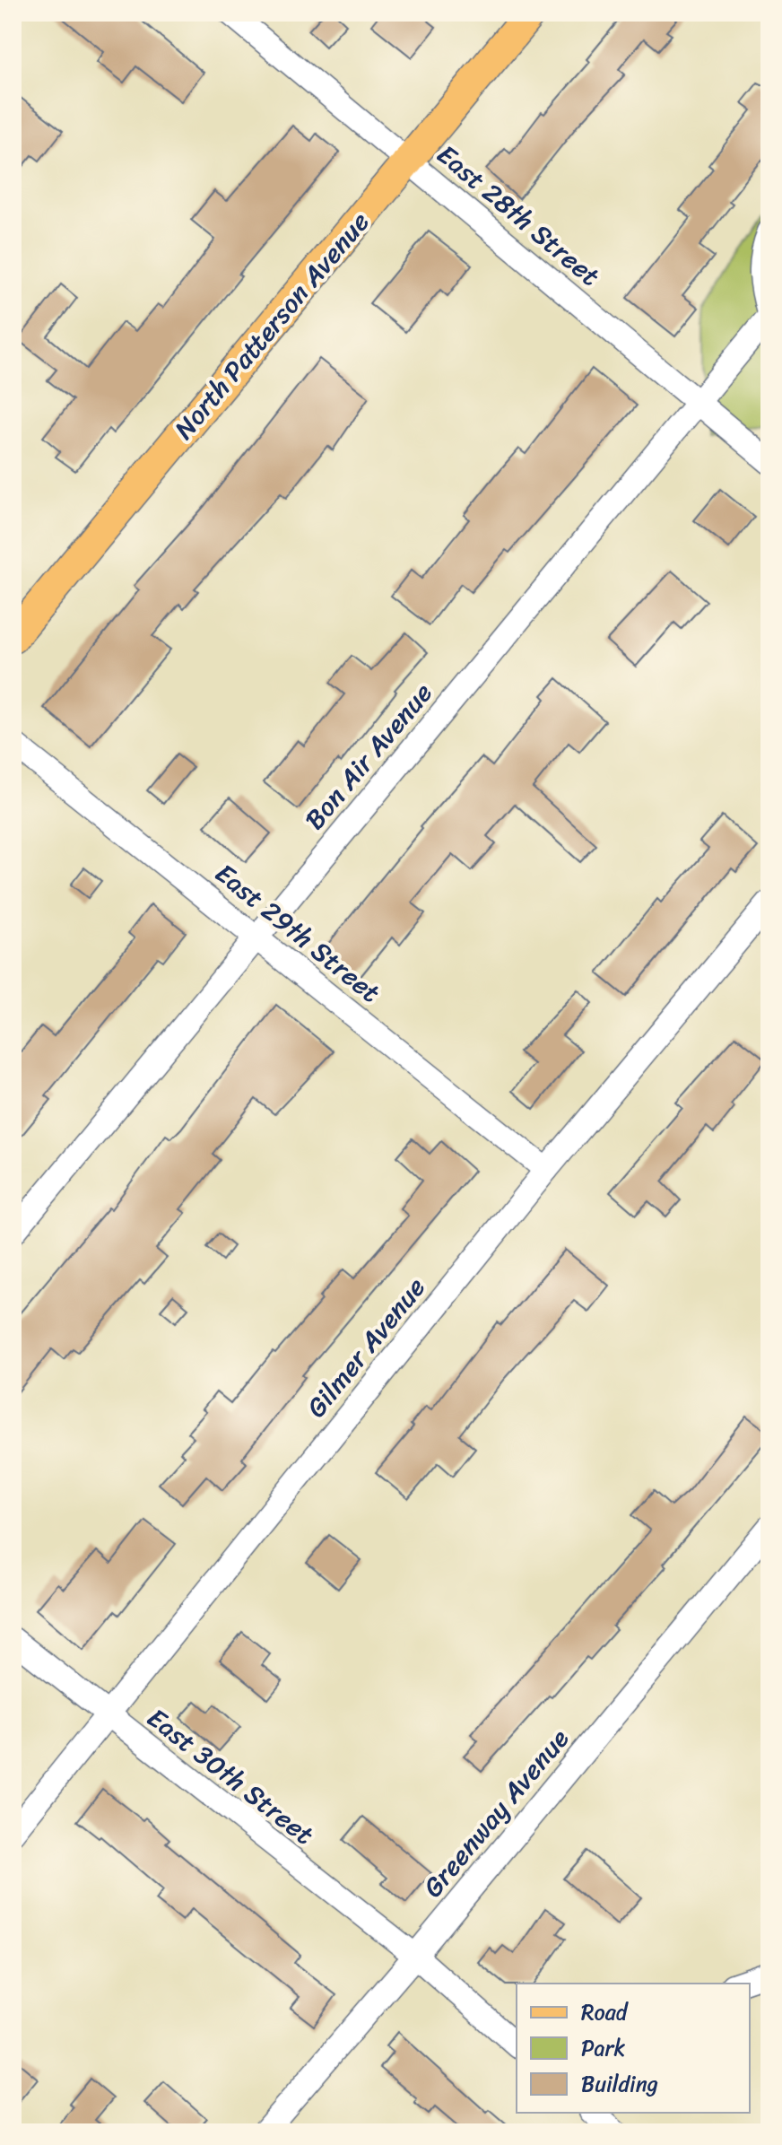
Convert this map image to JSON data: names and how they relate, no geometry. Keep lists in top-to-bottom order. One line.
{"streets":{"main road":["North Patterson Avenue"],"street":["East 28th Street","Bon Air Avenue","East 29th Street","Gilmer Avenue","East 30th Street","Greenway Avenue"]},"crossings":[["East 28th Street","North Patterson Avenue"],["East 28th Street","Bon Air Avenue"],["Bon Air Avenue","East 29th Street"],["East 29th Street","Gilmer Avenue"],["Gilmer Avenue","East 30th Street"],["East 30th Street","Greenway Avenue"]],"legend":["Road","Park","Building"]}
